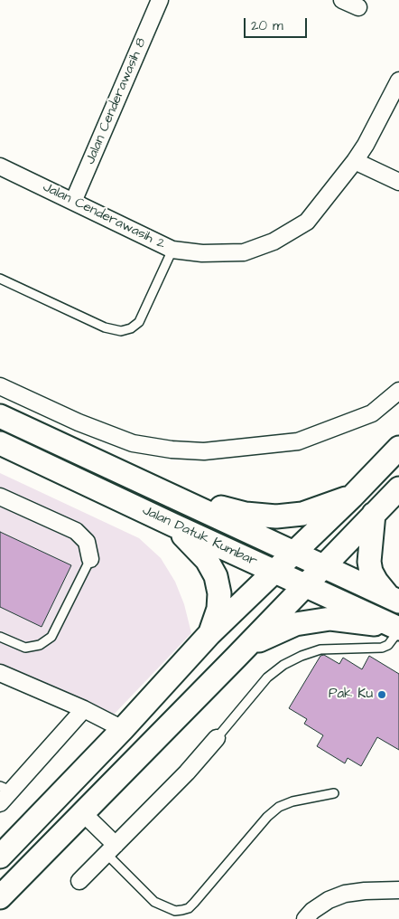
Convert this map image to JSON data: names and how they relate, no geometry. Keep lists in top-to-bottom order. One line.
{"streets":{"main road":["Jalan Datuk Kumbar"],"street":["Jalan Cenderawasih 8","Jalan Cenderawasih 2"]},"crossings":[["Jalan Cenderawasih 8","Jalan Cenderawasih 2"]],"places":["Pak Ku"],"scale_bar":"20 m"}
